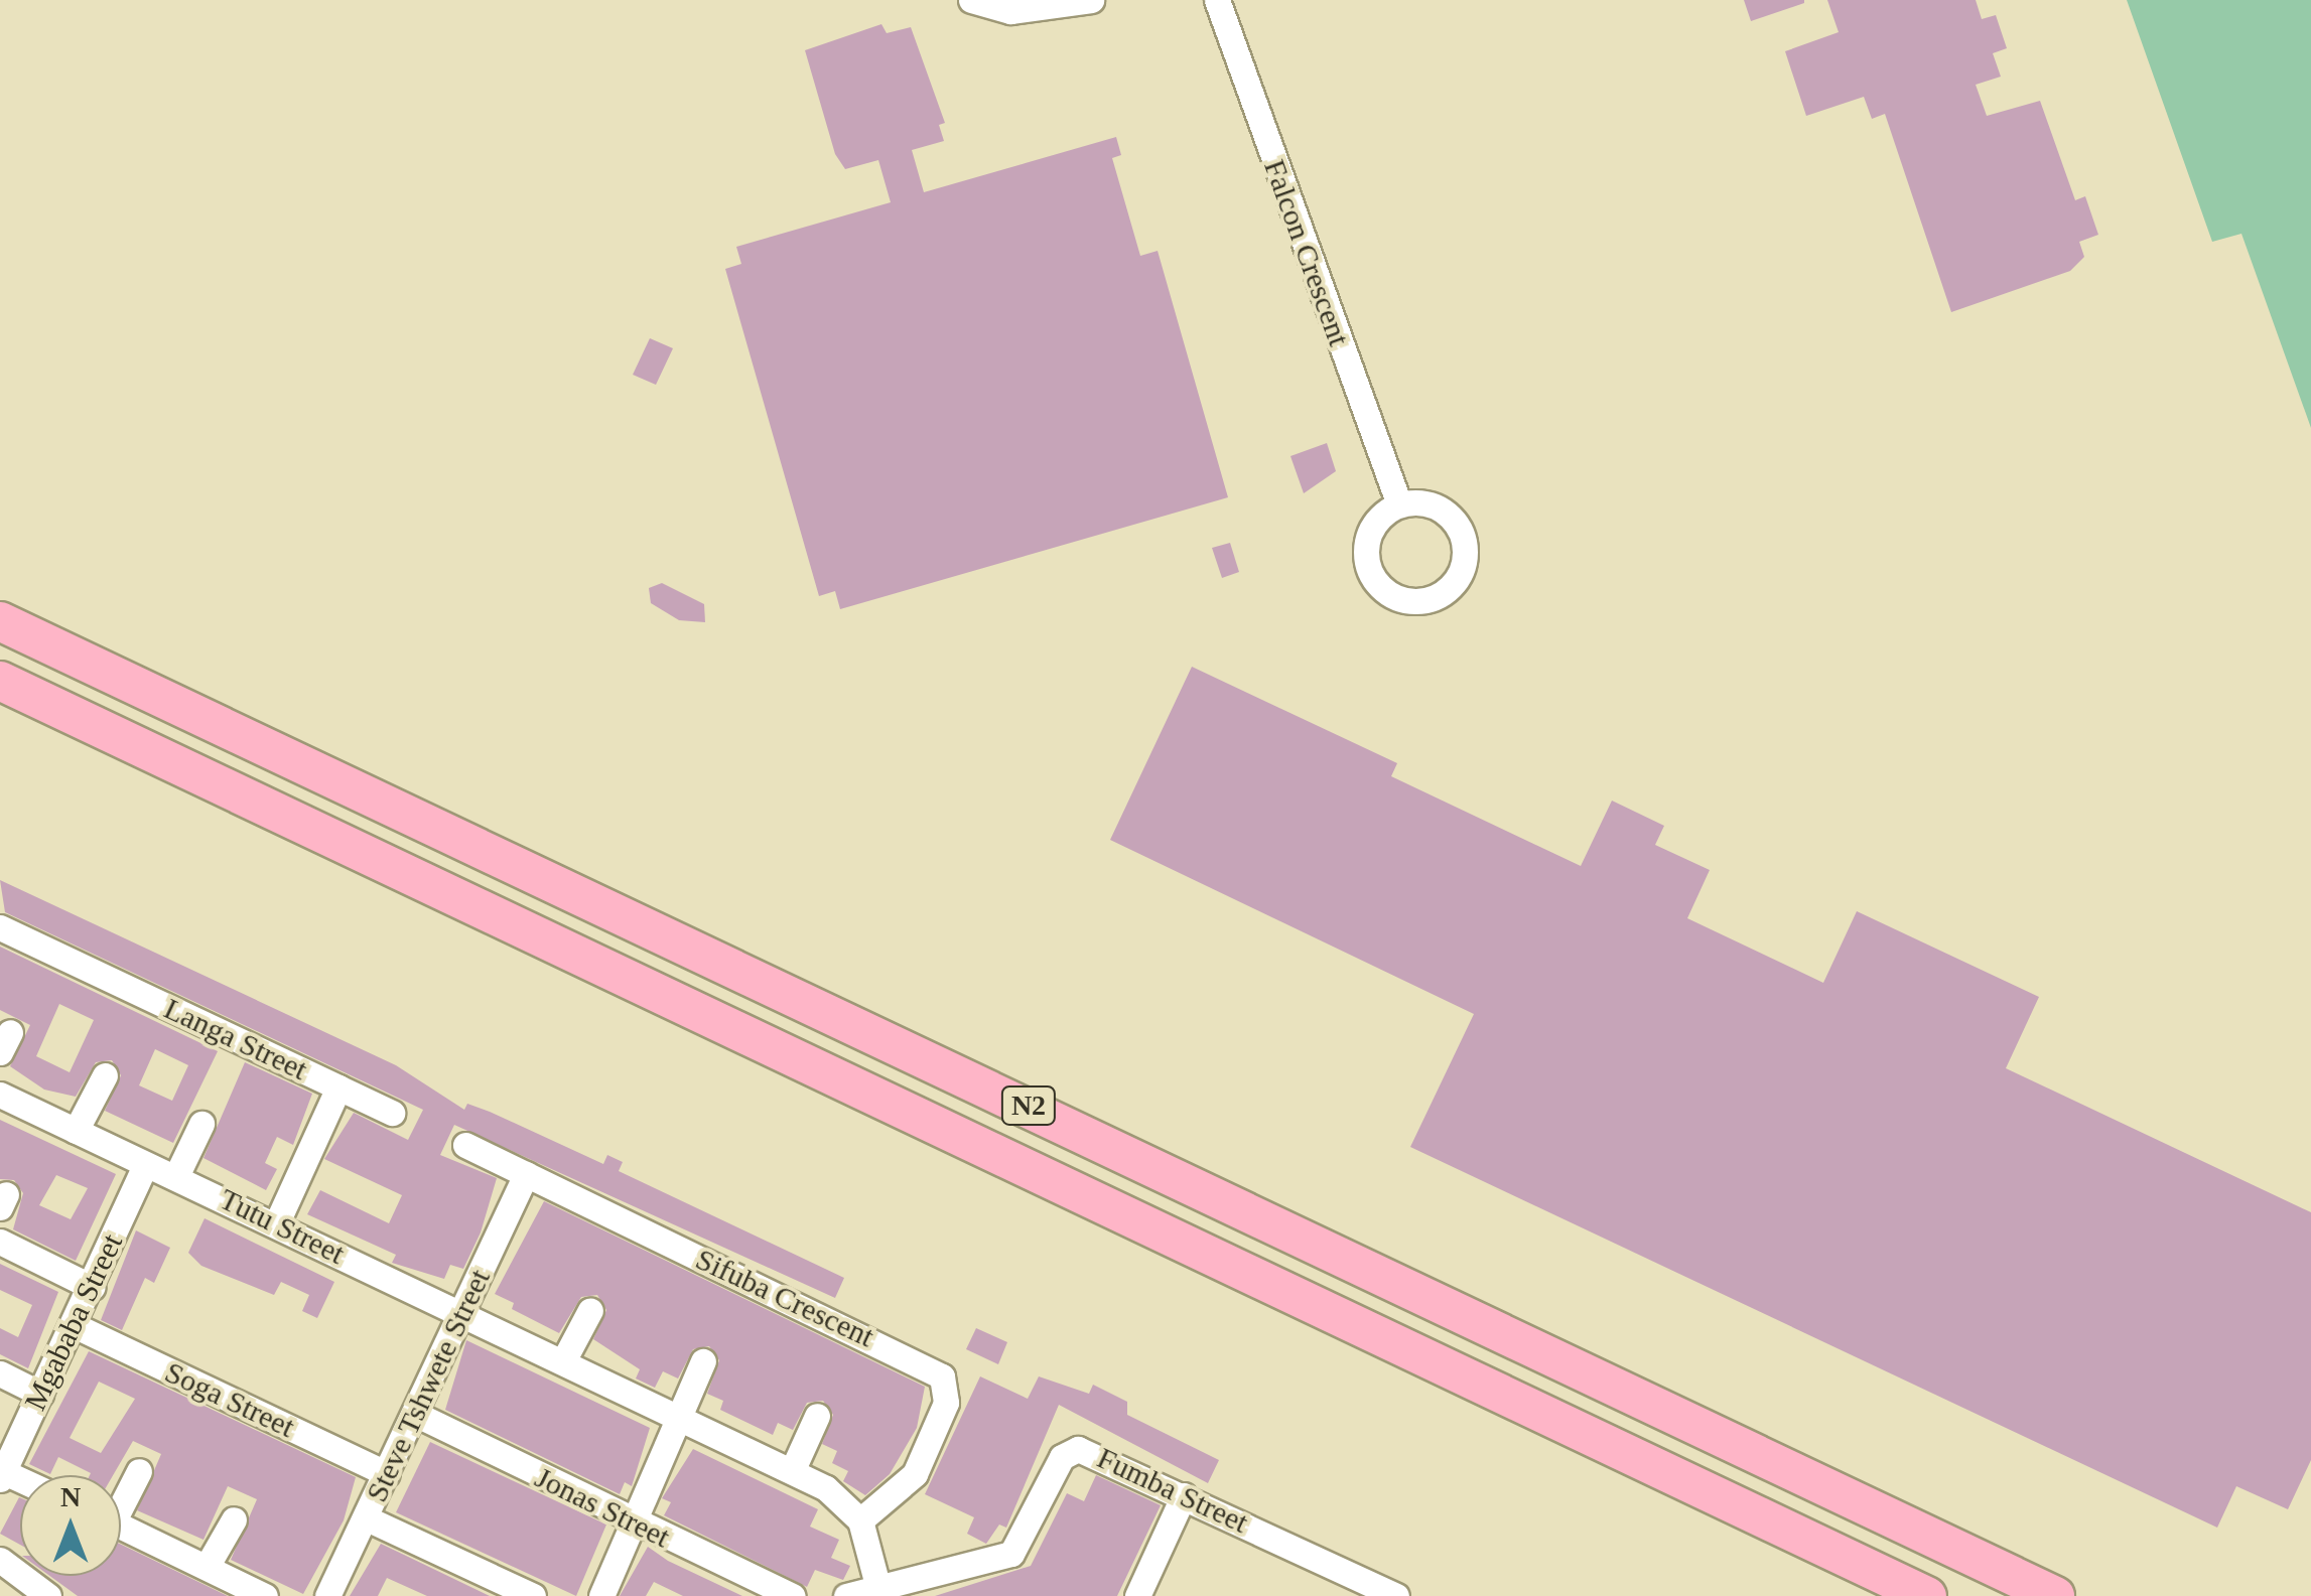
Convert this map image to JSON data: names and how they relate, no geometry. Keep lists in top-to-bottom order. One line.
{"streets":{"highway":["N2"],"street":["Falcon Crescent","Langa Street","Tutu Street","Sifuba Crescent","Mgababa Street","Steve Tshwete Street","Soga Street","Fumba Street","Jonas Street"]},"crossings":[["Langa Street","Tutu Street"],["Tutu Street","Sifuba Crescent"],["Tutu Street","Mgababa Street"],["Tutu Street","Steve Tshwete Street"],["Sifuba Crescent","Steve Tshwete Street"],["Mgababa Street","Soga Street"],["Steve Tshwete Street","Soga Street"],["Steve Tshwete Street","Jonas Street"]],"north":"top"}
